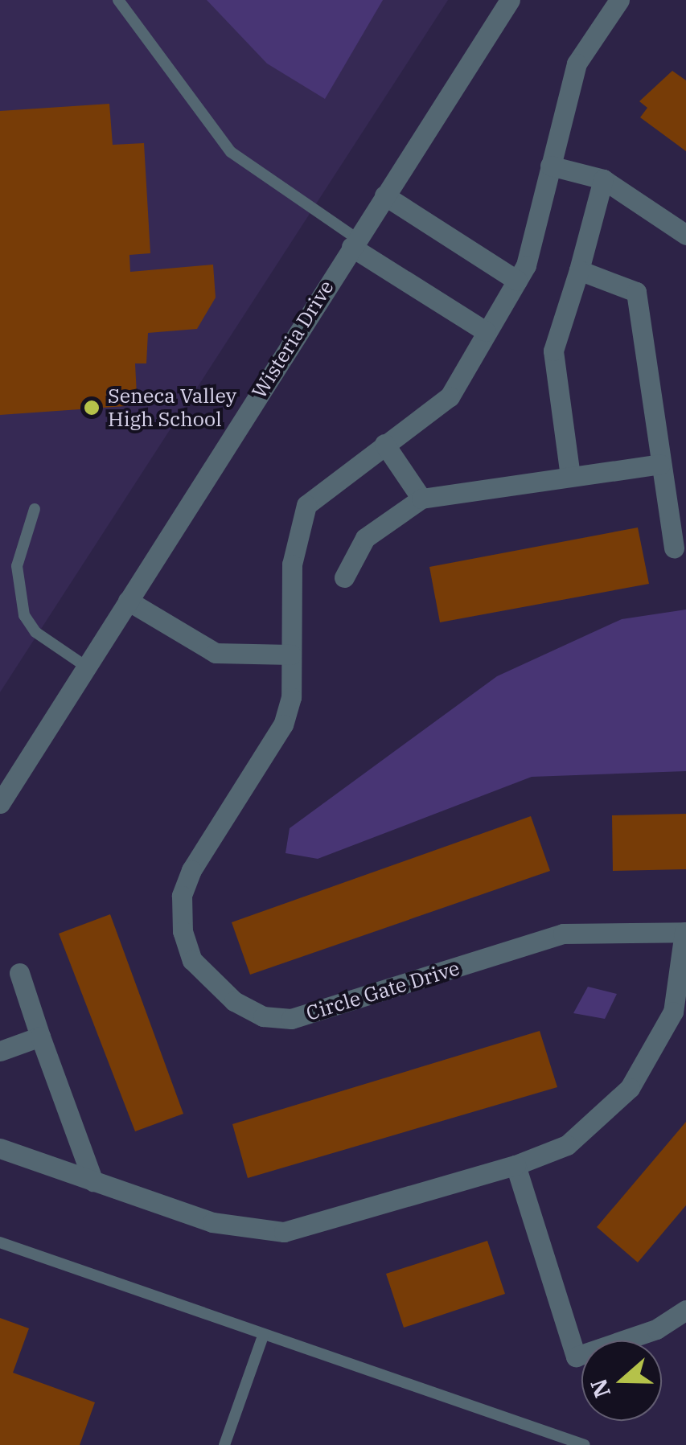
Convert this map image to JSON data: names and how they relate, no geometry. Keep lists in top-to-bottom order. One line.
{"streets":{"street":["Wisteria Drive","Circle Gate Drive"]},"places":["Seneca Valley High School"],"north":"left"}
